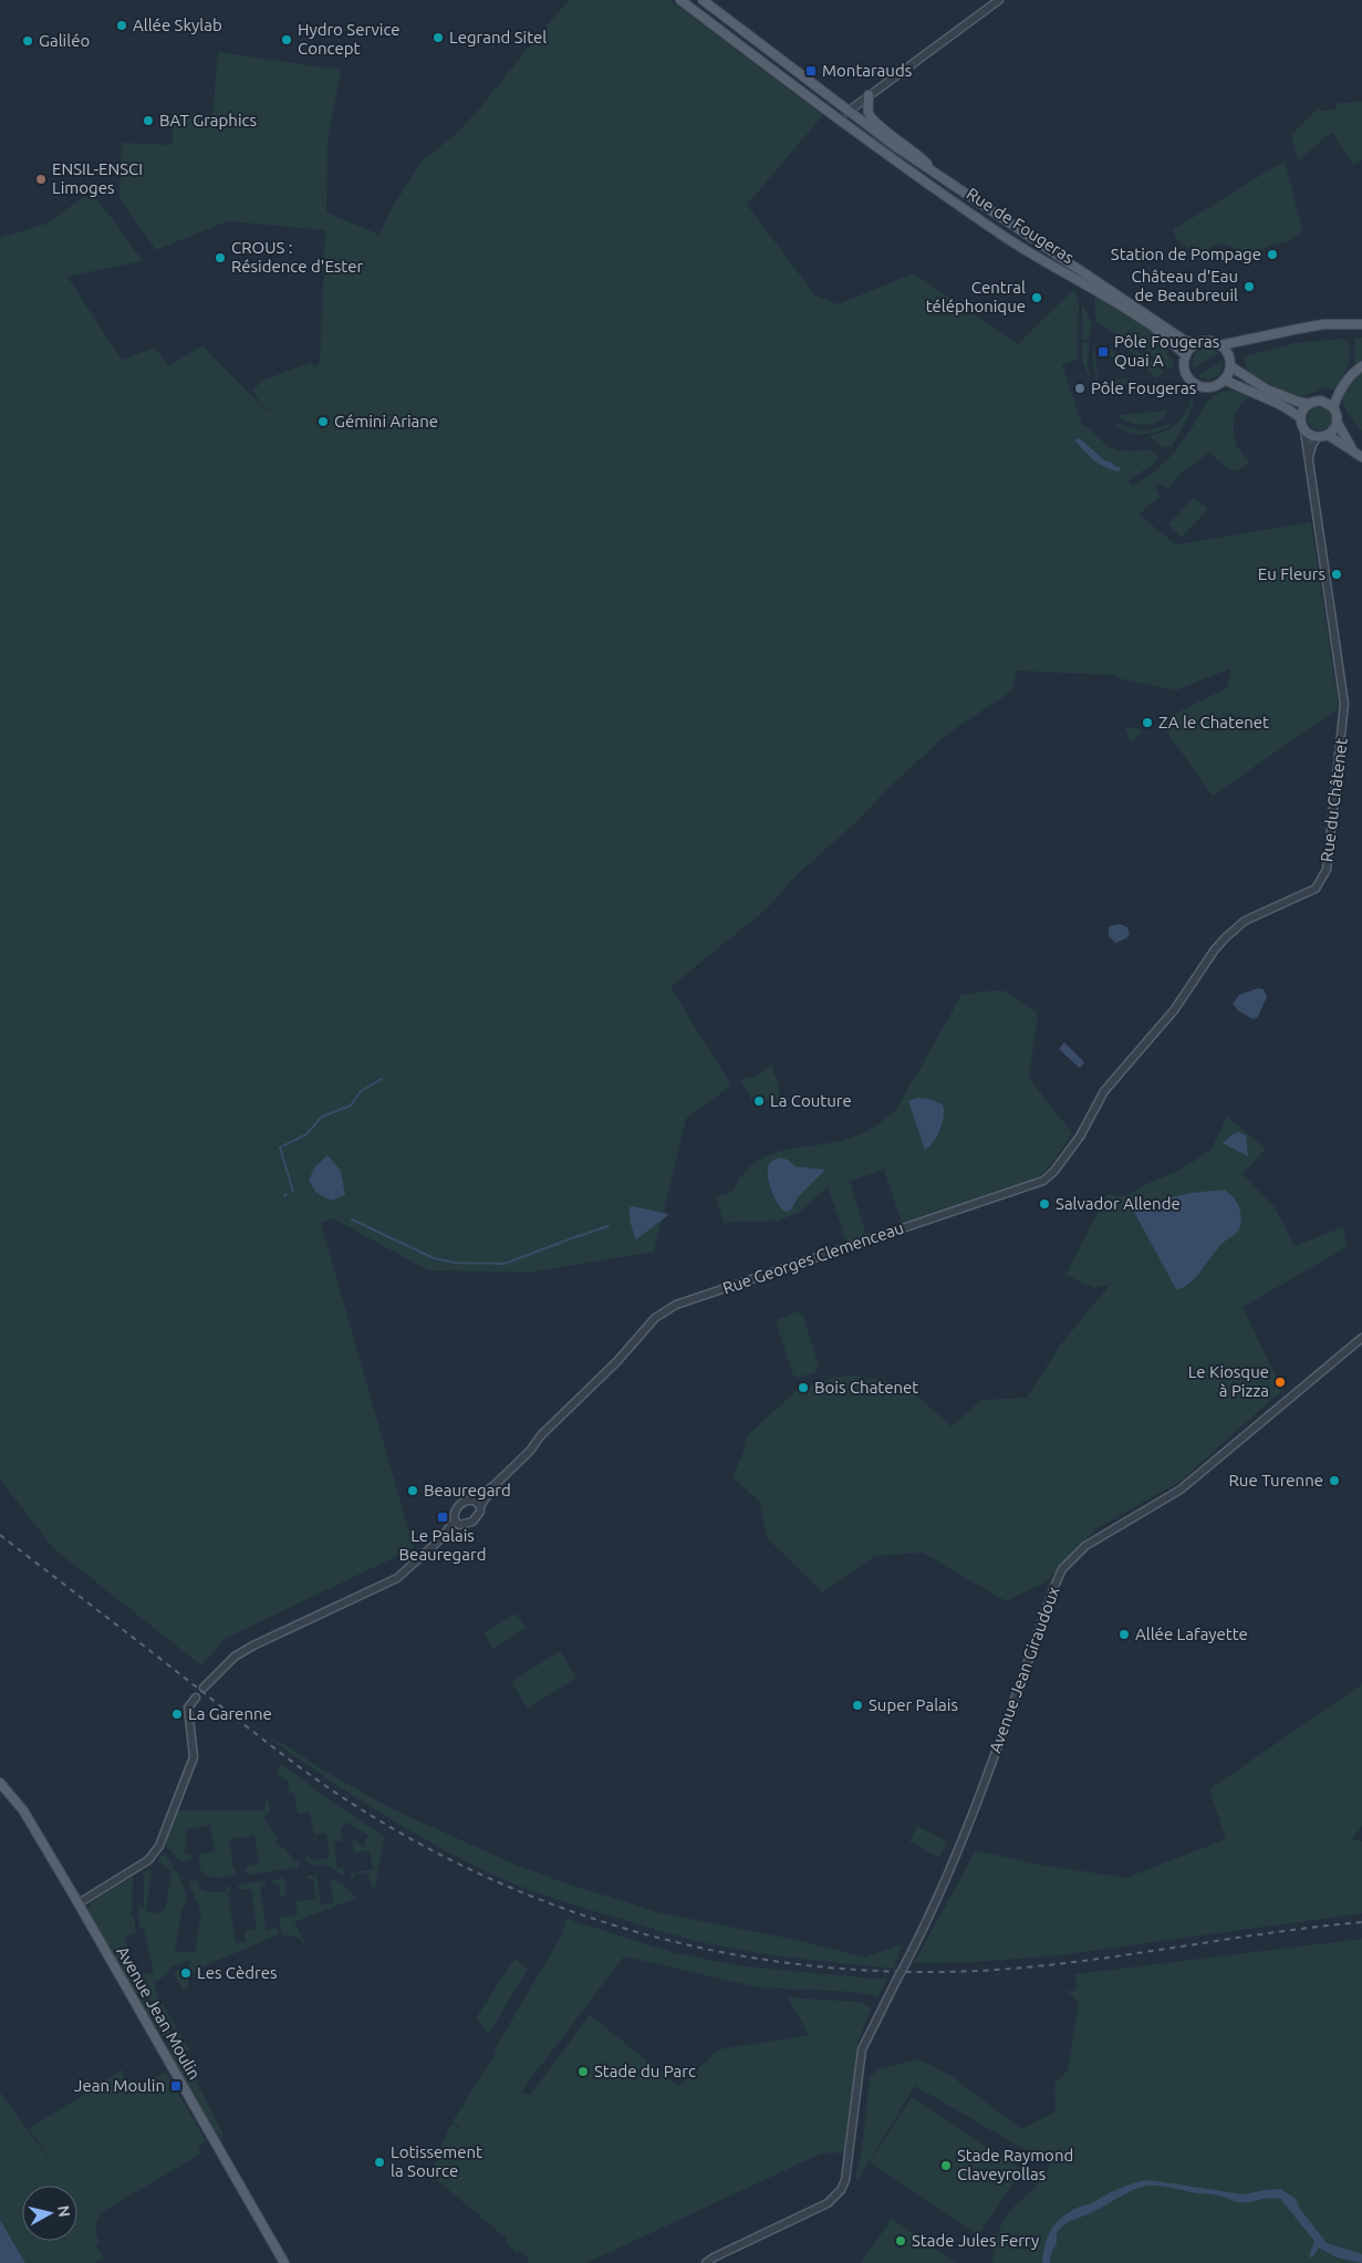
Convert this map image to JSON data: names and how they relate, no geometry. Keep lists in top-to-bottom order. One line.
{"streets":{"main road":["Rue de Fougeras","Avenue Jean Moulin"],"street":["Rue du Châtenet","Rue Georges Clemenceau","Avenue Jean Giraudoux"]},"crossings":[["Rue du Châtenet","Rue Georges Clemenceau"]],"places":{"other":["Allée Skylab","Legrand Sitel","Hydro Service Concept","Galiléo","BAT Graphics","ENSIL-ENSCI Limoges","Station de Pompage","CROUS : Résidence d'Ester","Château d'Eau de Beaubreuil","Central téléphonique","Pôle Fougeras","Gémini Ariane","Eu Fleurs","ZA le Chatenet","La Couture","Salvador Allende","Le Kiosque à Pizza","Bois Chatenet","Rue Turenne","Beauregard","Allée Lafayette","Super Palais","La Garenne","Les Cèdres","Stade du Parc","Lotissement la Source","Stade Raymond Claveyrollas","Stade Jules Ferry"],"transit":["Montarauds","Pôle Fougeras Quai A","Le Palais Beauregard","Jean Moulin"]},"north":"right"}
